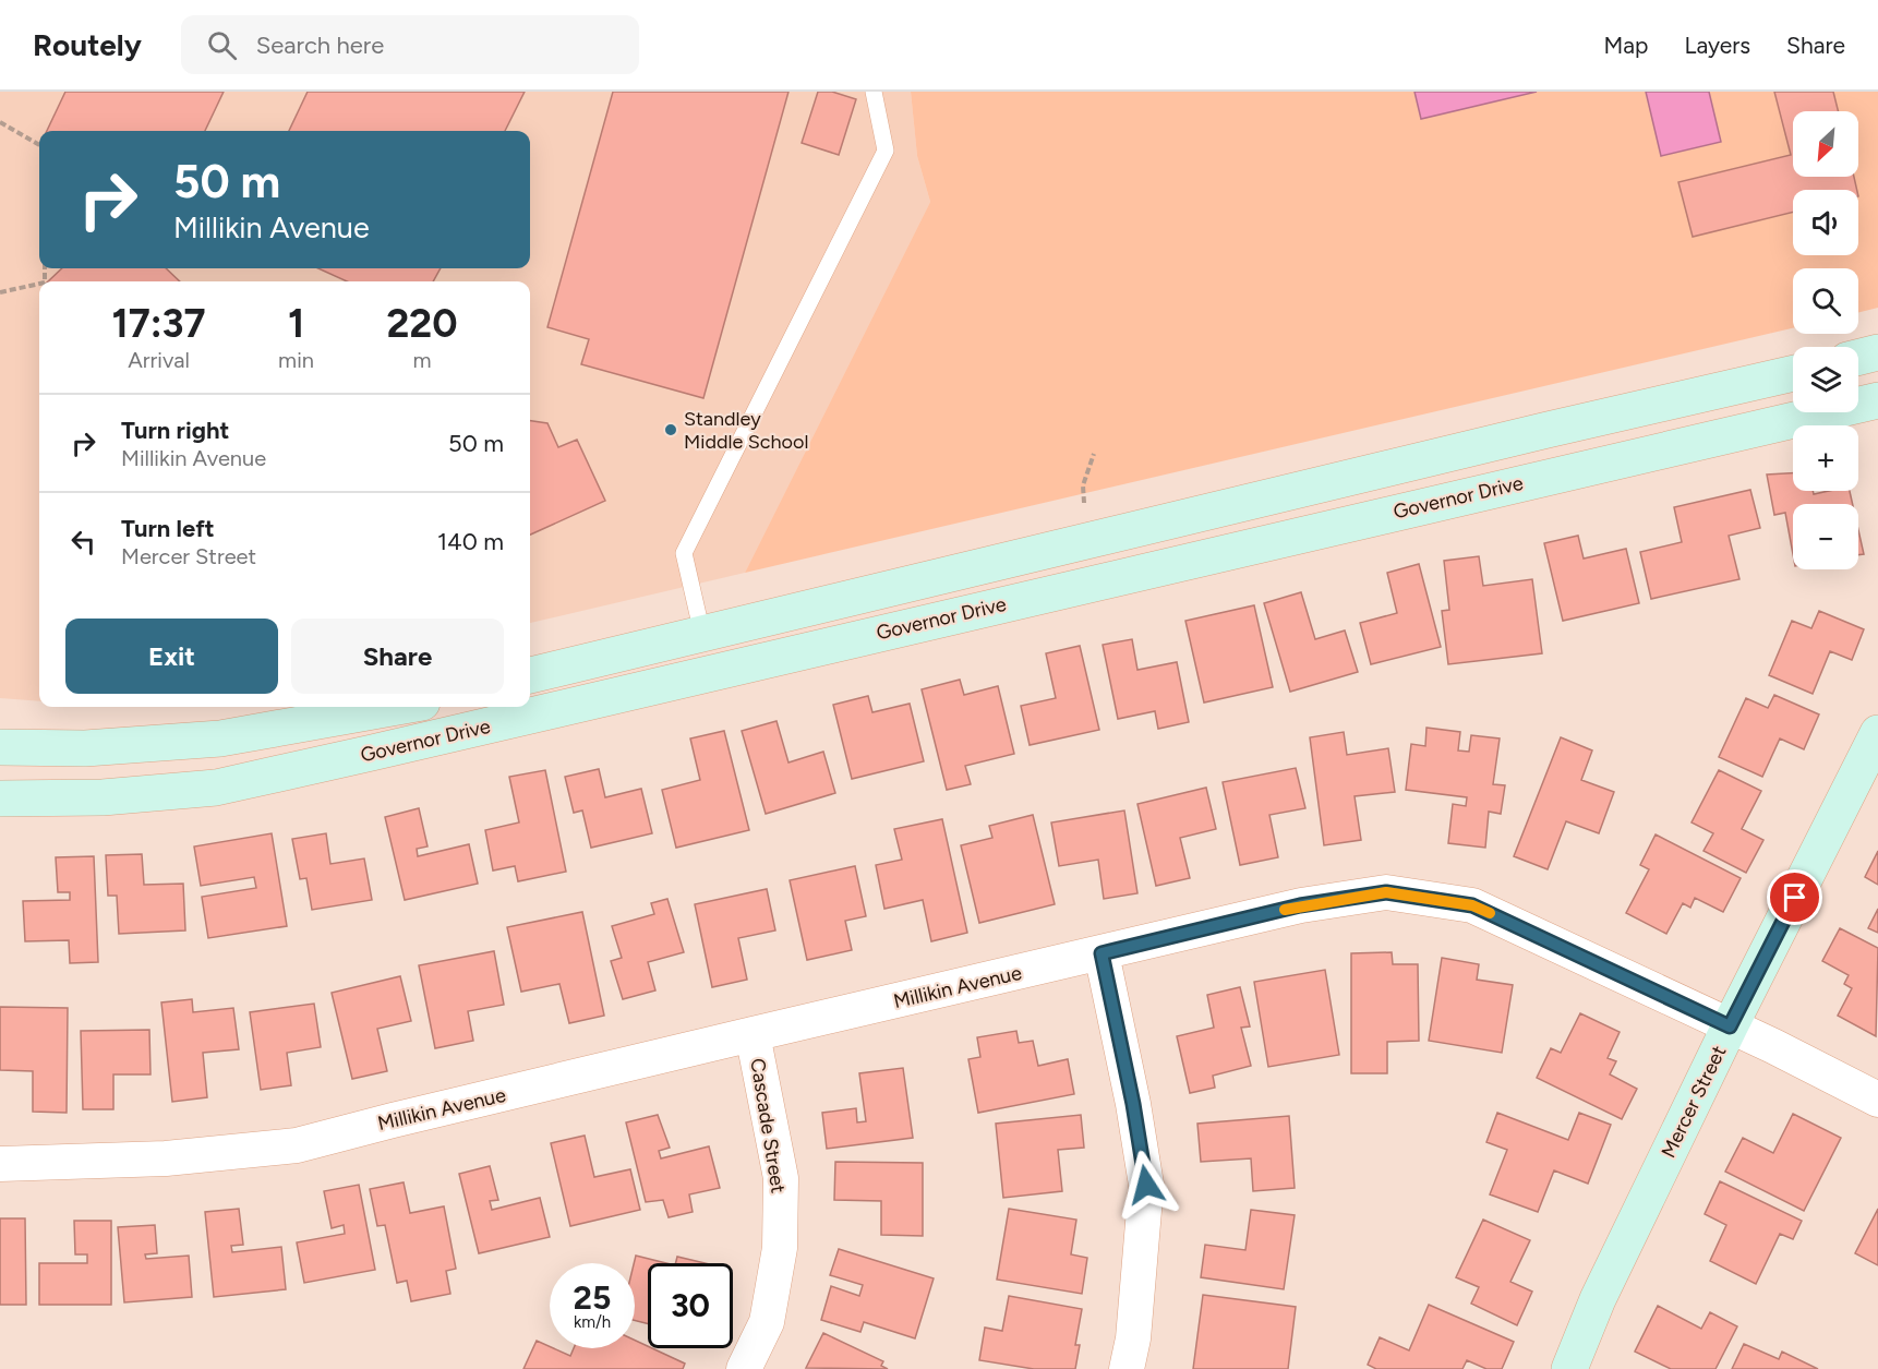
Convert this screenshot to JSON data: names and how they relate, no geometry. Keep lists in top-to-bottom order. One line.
{"streets":{"main road":["Governor Drive","Mercer Street"],"street":["Millikin Avenue","Cascade Street"]},"crossings":[["Millikin Avenue","Mercer Street"],["Millikin Avenue","Cascade Street"]],"places":["Standley Middle School"],"north":"bottom left","page":{"header":"Routely","search":"Search here","nav":["Map","Layers","Share"],"map_buttons":["+","−"],"turn":["50 m","Millikin Avenue"],"eta":["17:37","Arrival","1","min","220","m"],"list":[{"name":"Turn right","note":"Millikin Avenue","value":"50 m"},{"name":"Turn left","note":"Mercer Street","value":"140 m"}],"buttons":["Exit","Share"],"speed":"25 km/h","limit":"30"}}
